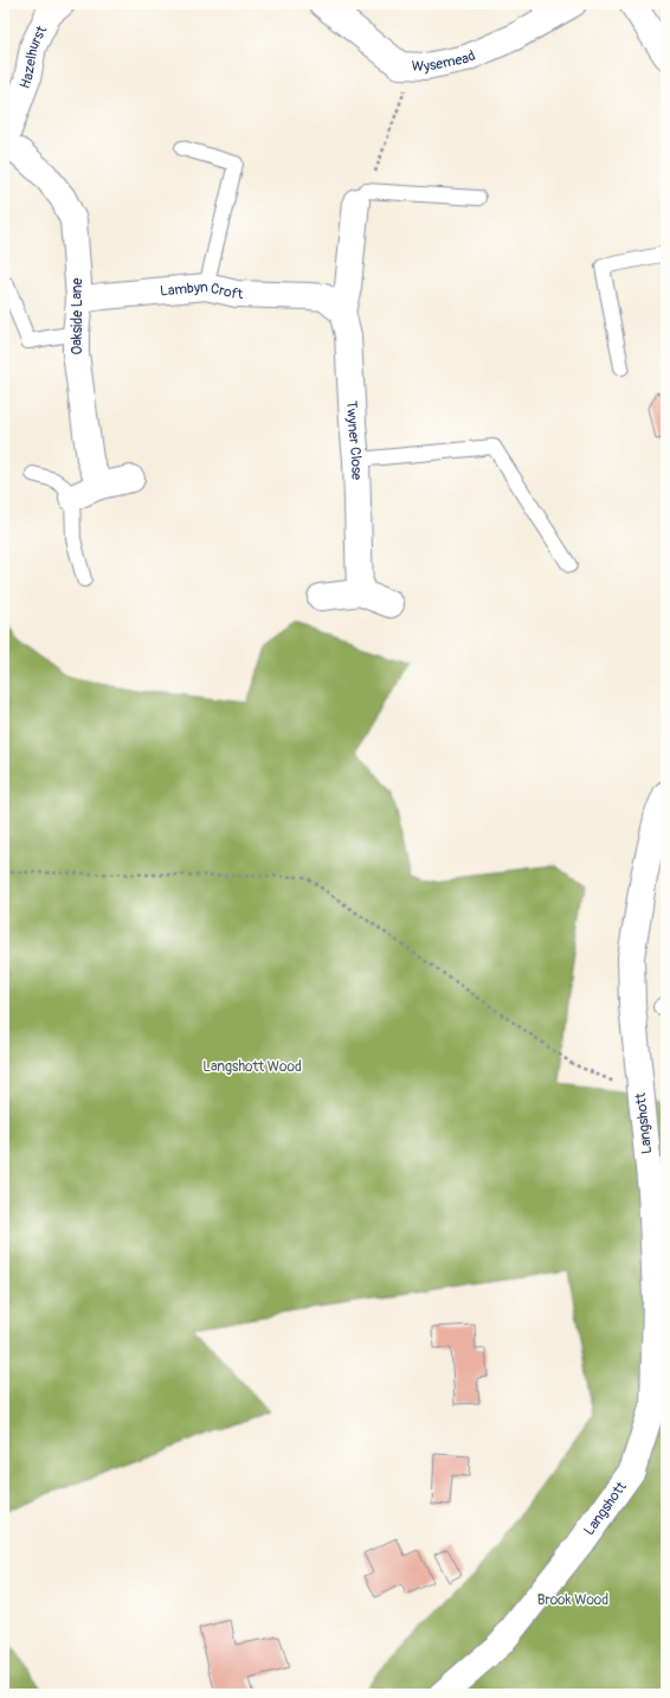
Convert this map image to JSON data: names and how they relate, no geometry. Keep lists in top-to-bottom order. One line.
{"streets":{"street":["Hazelhurst","Wysemead","Lambyn Croft","Oakside Lane","Twyner Close","Langshott"]},"crossings":[["Hazelhurst","Oakside Lane"],["Lambyn Croft","Oakside Lane"],["Lambyn Croft","Twyner Close"]],"parks":["Langshott Wood","Brook Wood"]}
